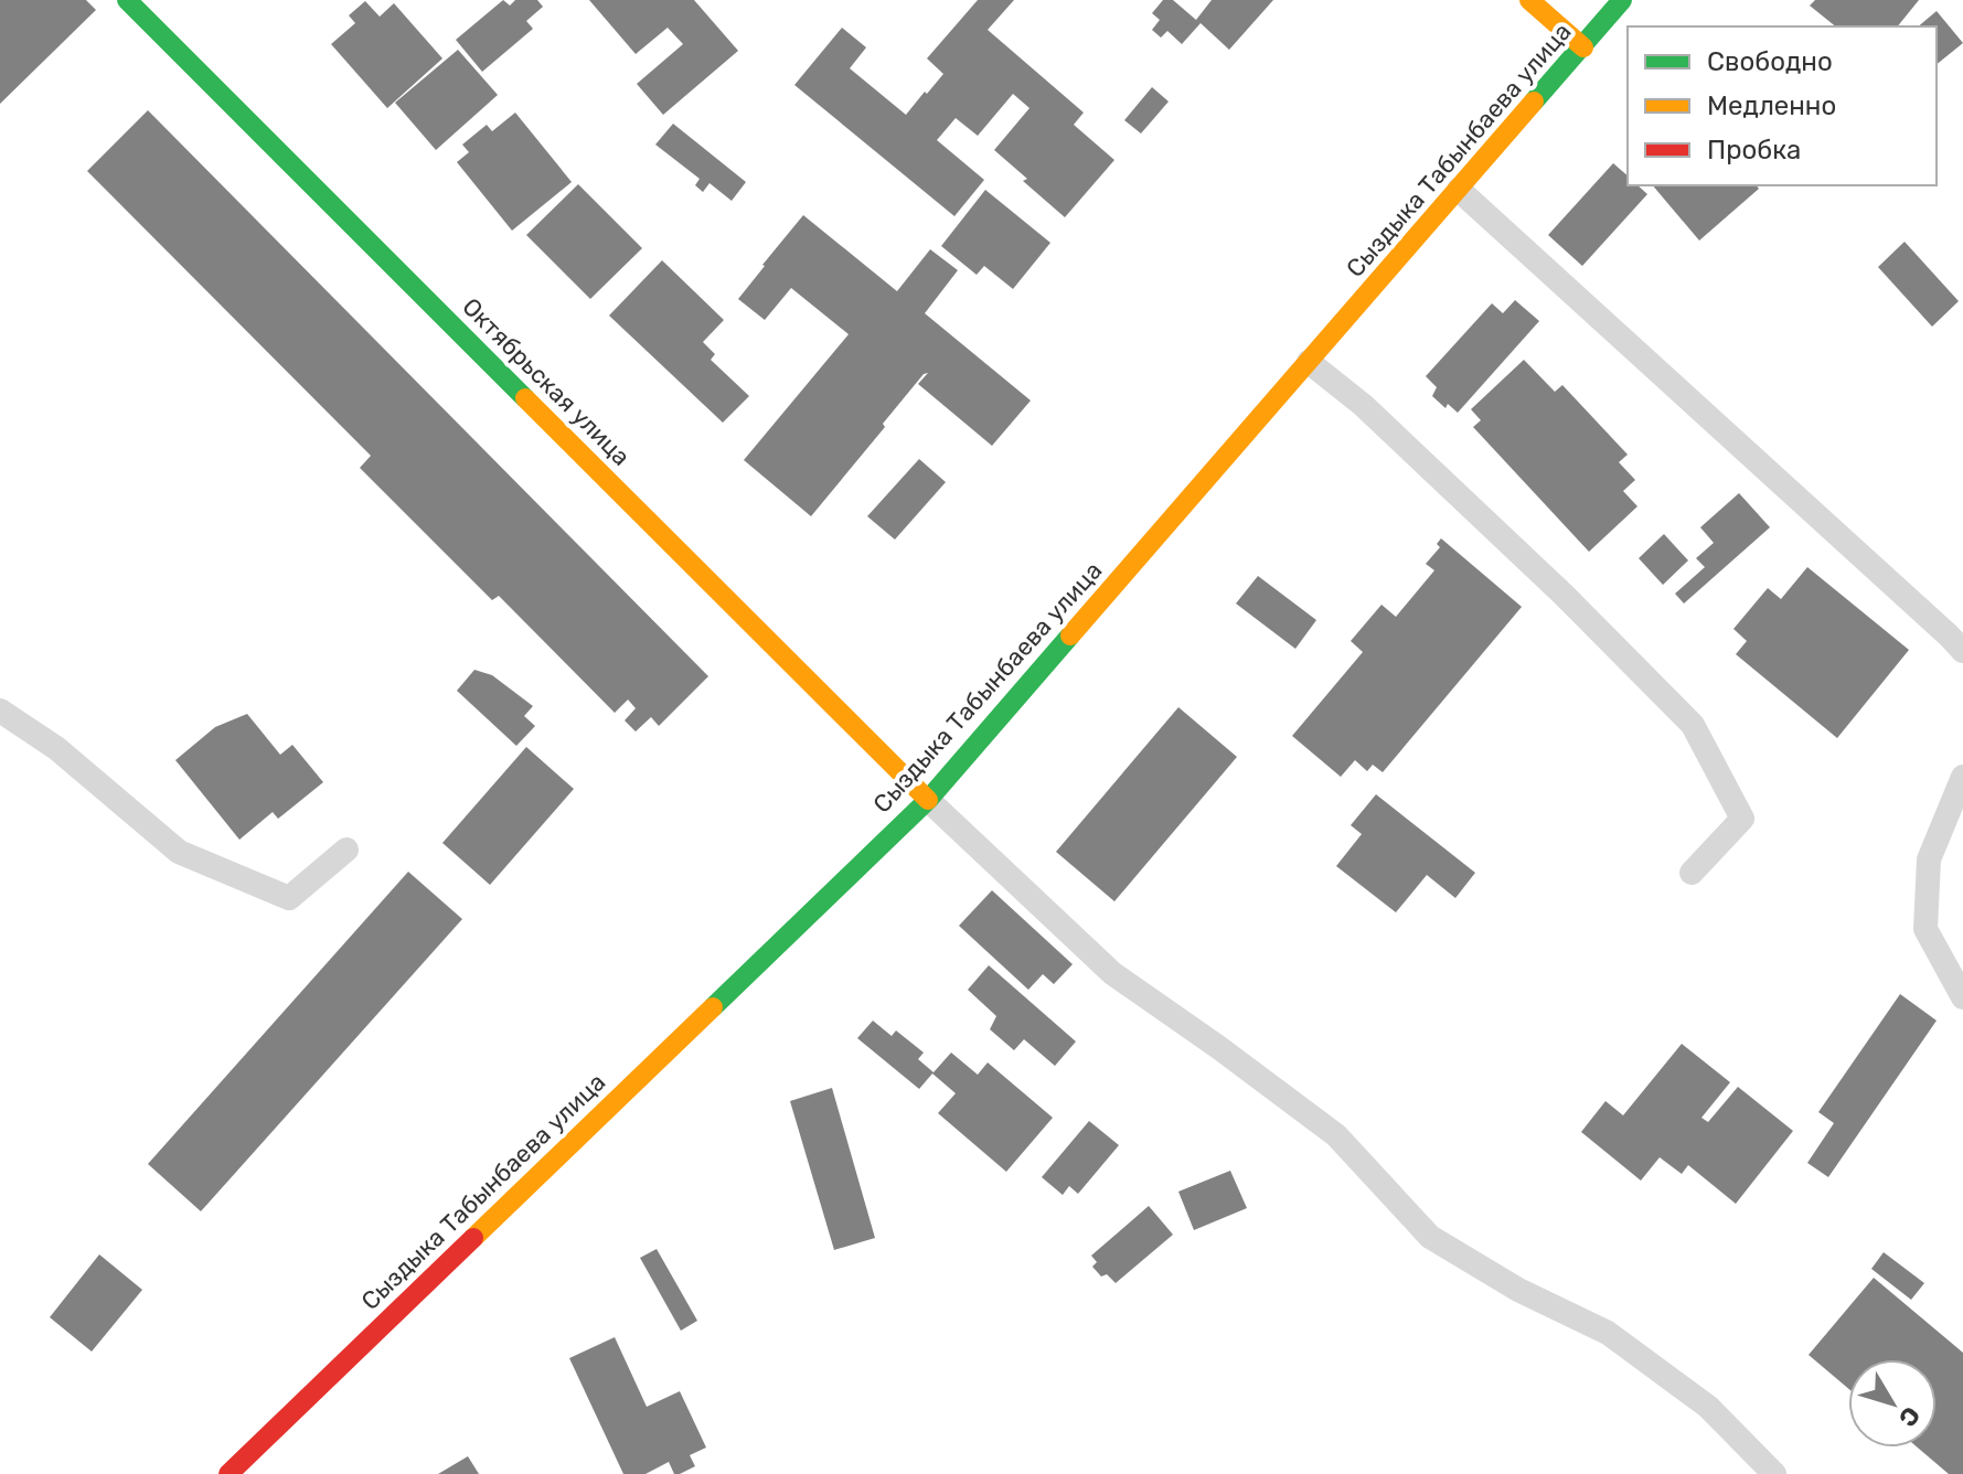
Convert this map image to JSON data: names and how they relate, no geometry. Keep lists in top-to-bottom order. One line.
{"streets":{"street":["Сыздыка Табынбаева улица","Октябрьская улица"]},"crossings":[["Сыздыка Табынбаева улица","Октябрьская улица"]],"legend":["Свободно","Медленно","Пробка"],"north":"bottom right"}
